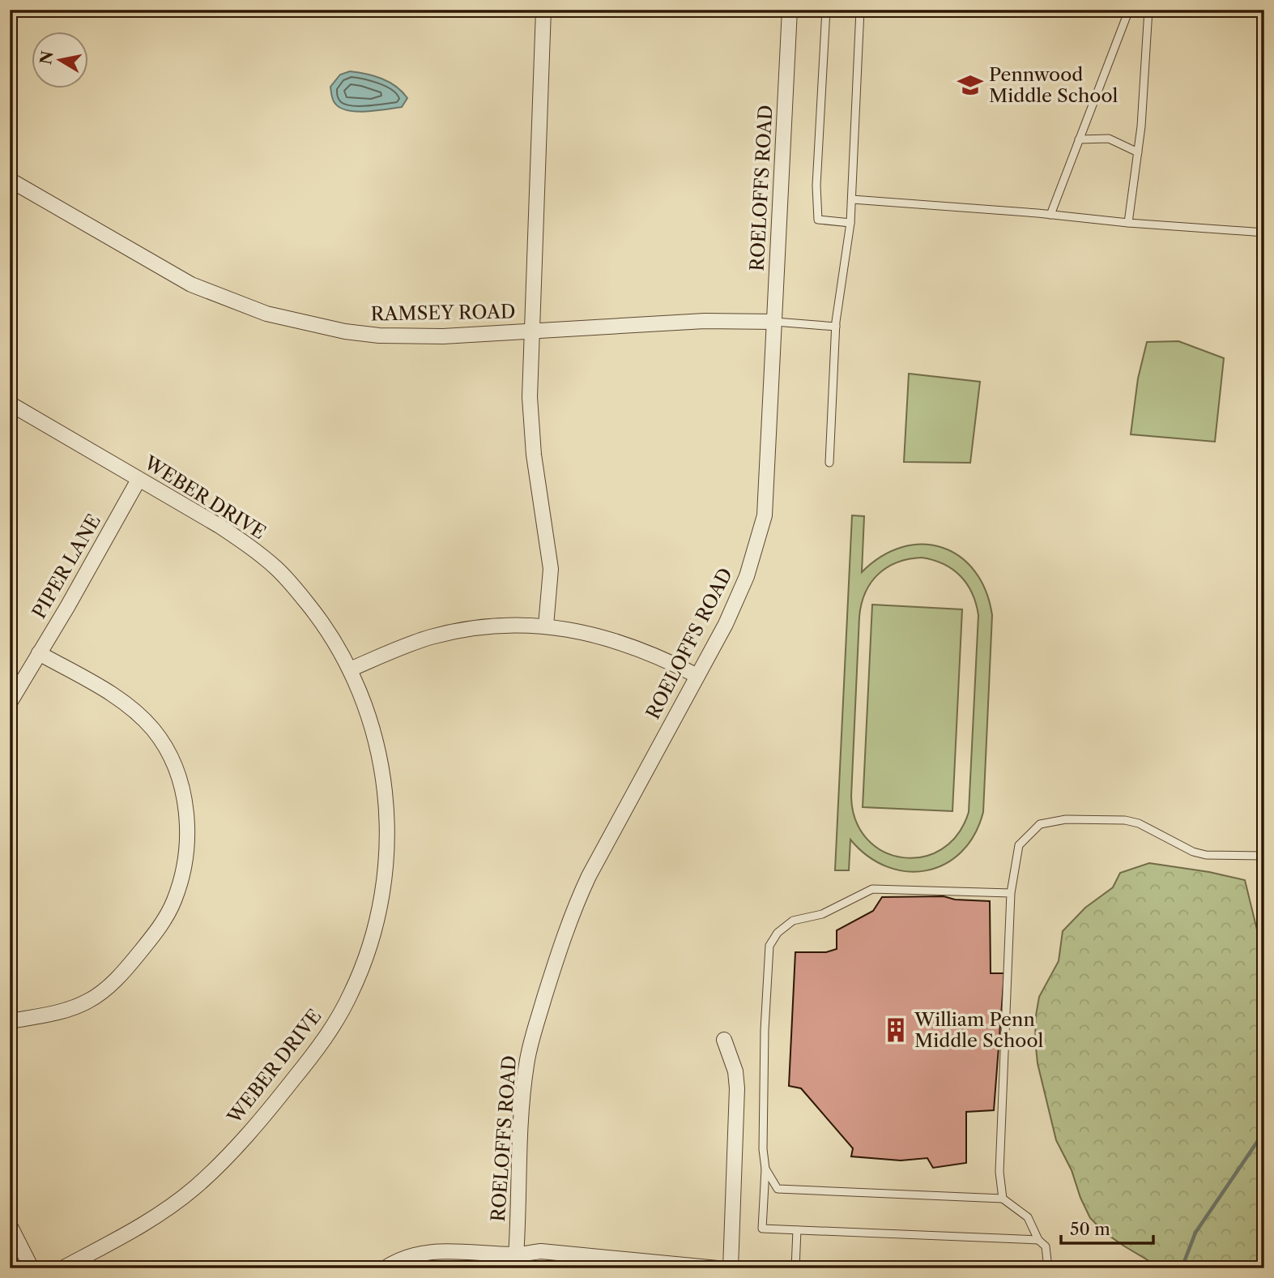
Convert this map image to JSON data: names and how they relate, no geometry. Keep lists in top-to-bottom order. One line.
{"streets":{"street":["ROELOFFS ROAD","RAMSEY ROAD","WEBER DRIVE","PIPER LANE"]},"crossings":[["ROELOFFS ROAD","RAMSEY ROAD"],["WEBER DRIVE","PIPER LANE"]],"places":{"school or university":["Pennwood Middle School"],"building":["William Penn Middle School"]},"scale_bar":"50 m","north":"left"}
